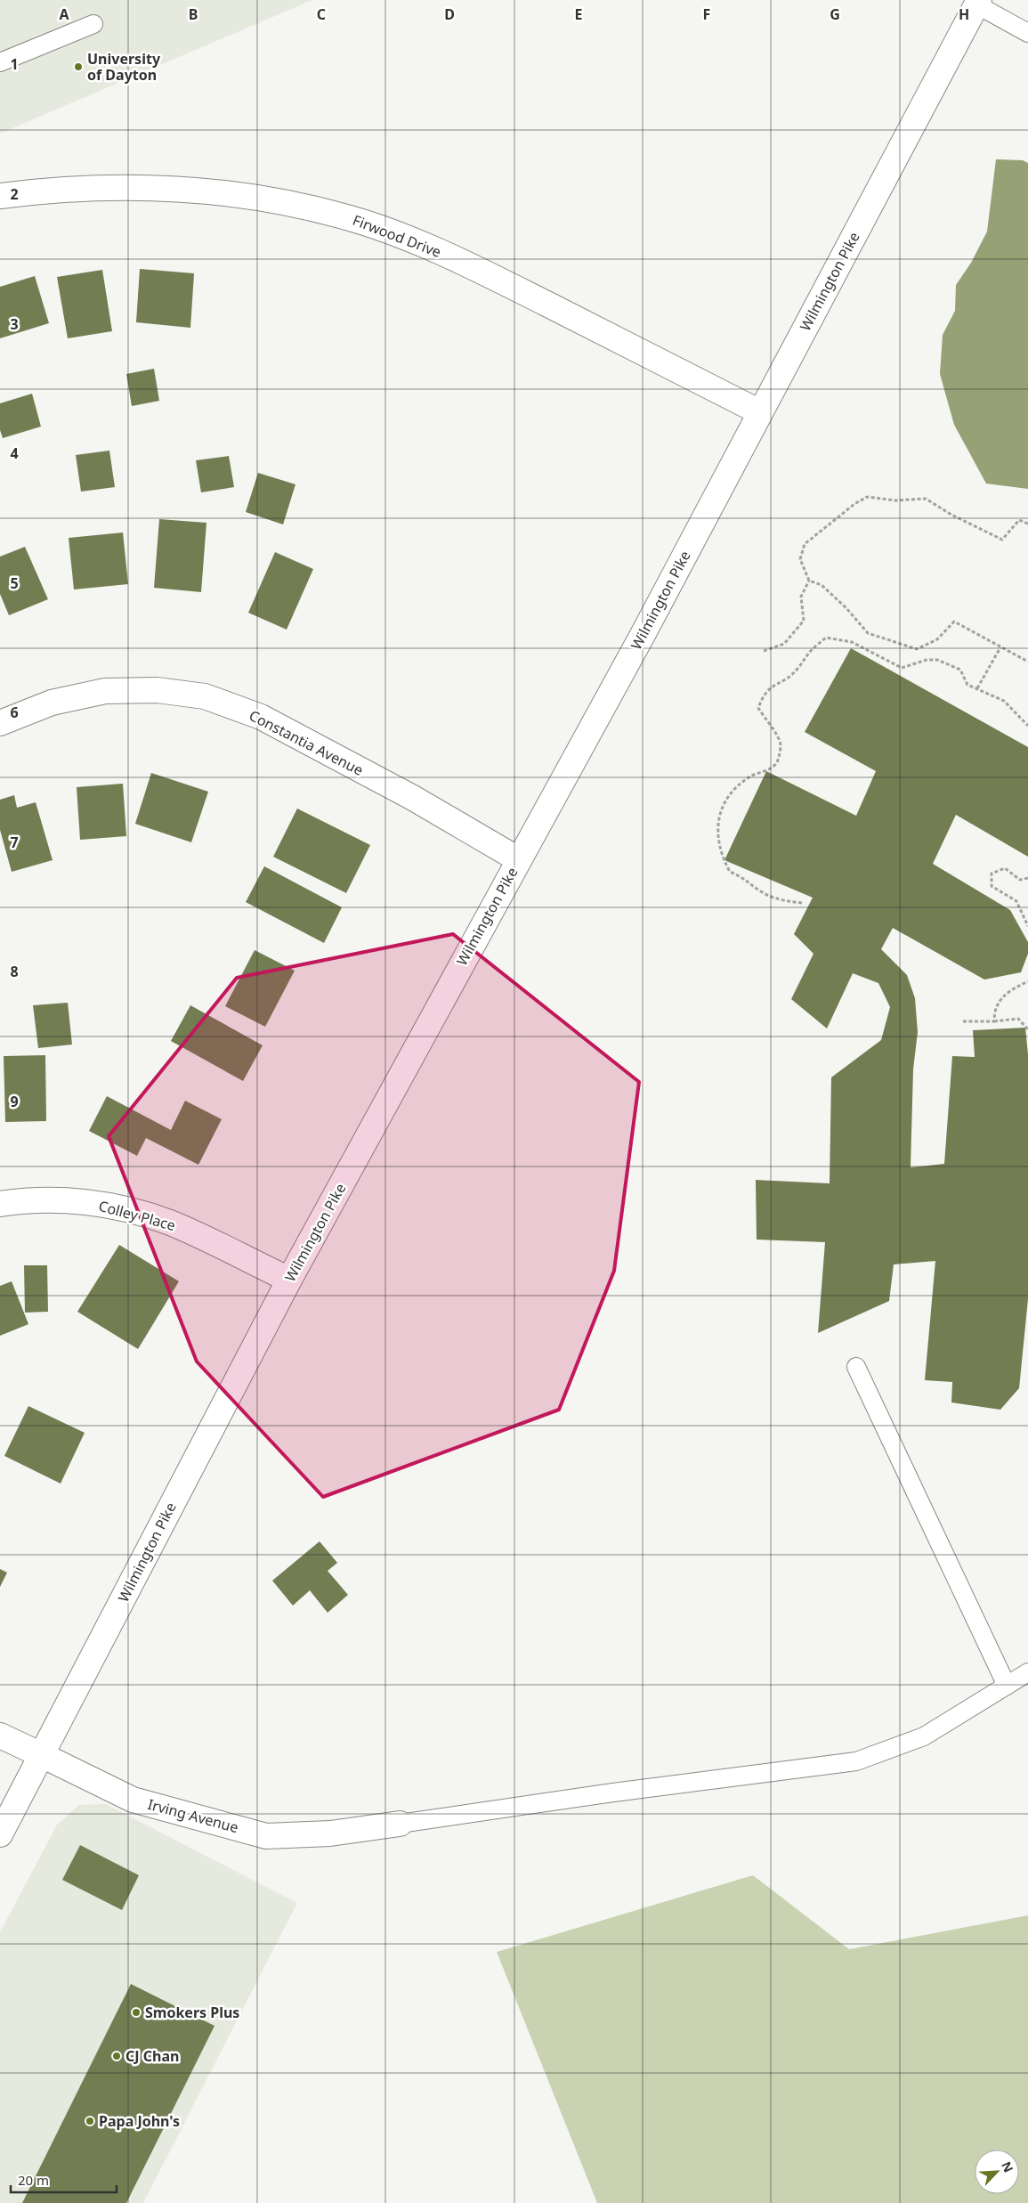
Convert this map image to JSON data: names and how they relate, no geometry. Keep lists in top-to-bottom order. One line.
{"streets":{"street":["Firwood Drive","Wilmington Pike","Constantia Avenue","Colley Place","Irving Avenue"]},"crossings":[["Firwood Drive","Wilmington Pike"],["Wilmington Pike","Constantia Avenue"],["Wilmington Pike","Colley Place"],["Wilmington Pike","Irving Avenue"]],"places":["University of Dayton","Smokers Plus","CJ Chan","Papa John's"],"scale_bar":"20 m","north":"top right","grid":{"columns":["A","B","C","D","E","F","G","H"],"rows":["1","2","3","4","5","6","7","8","9"]}}
